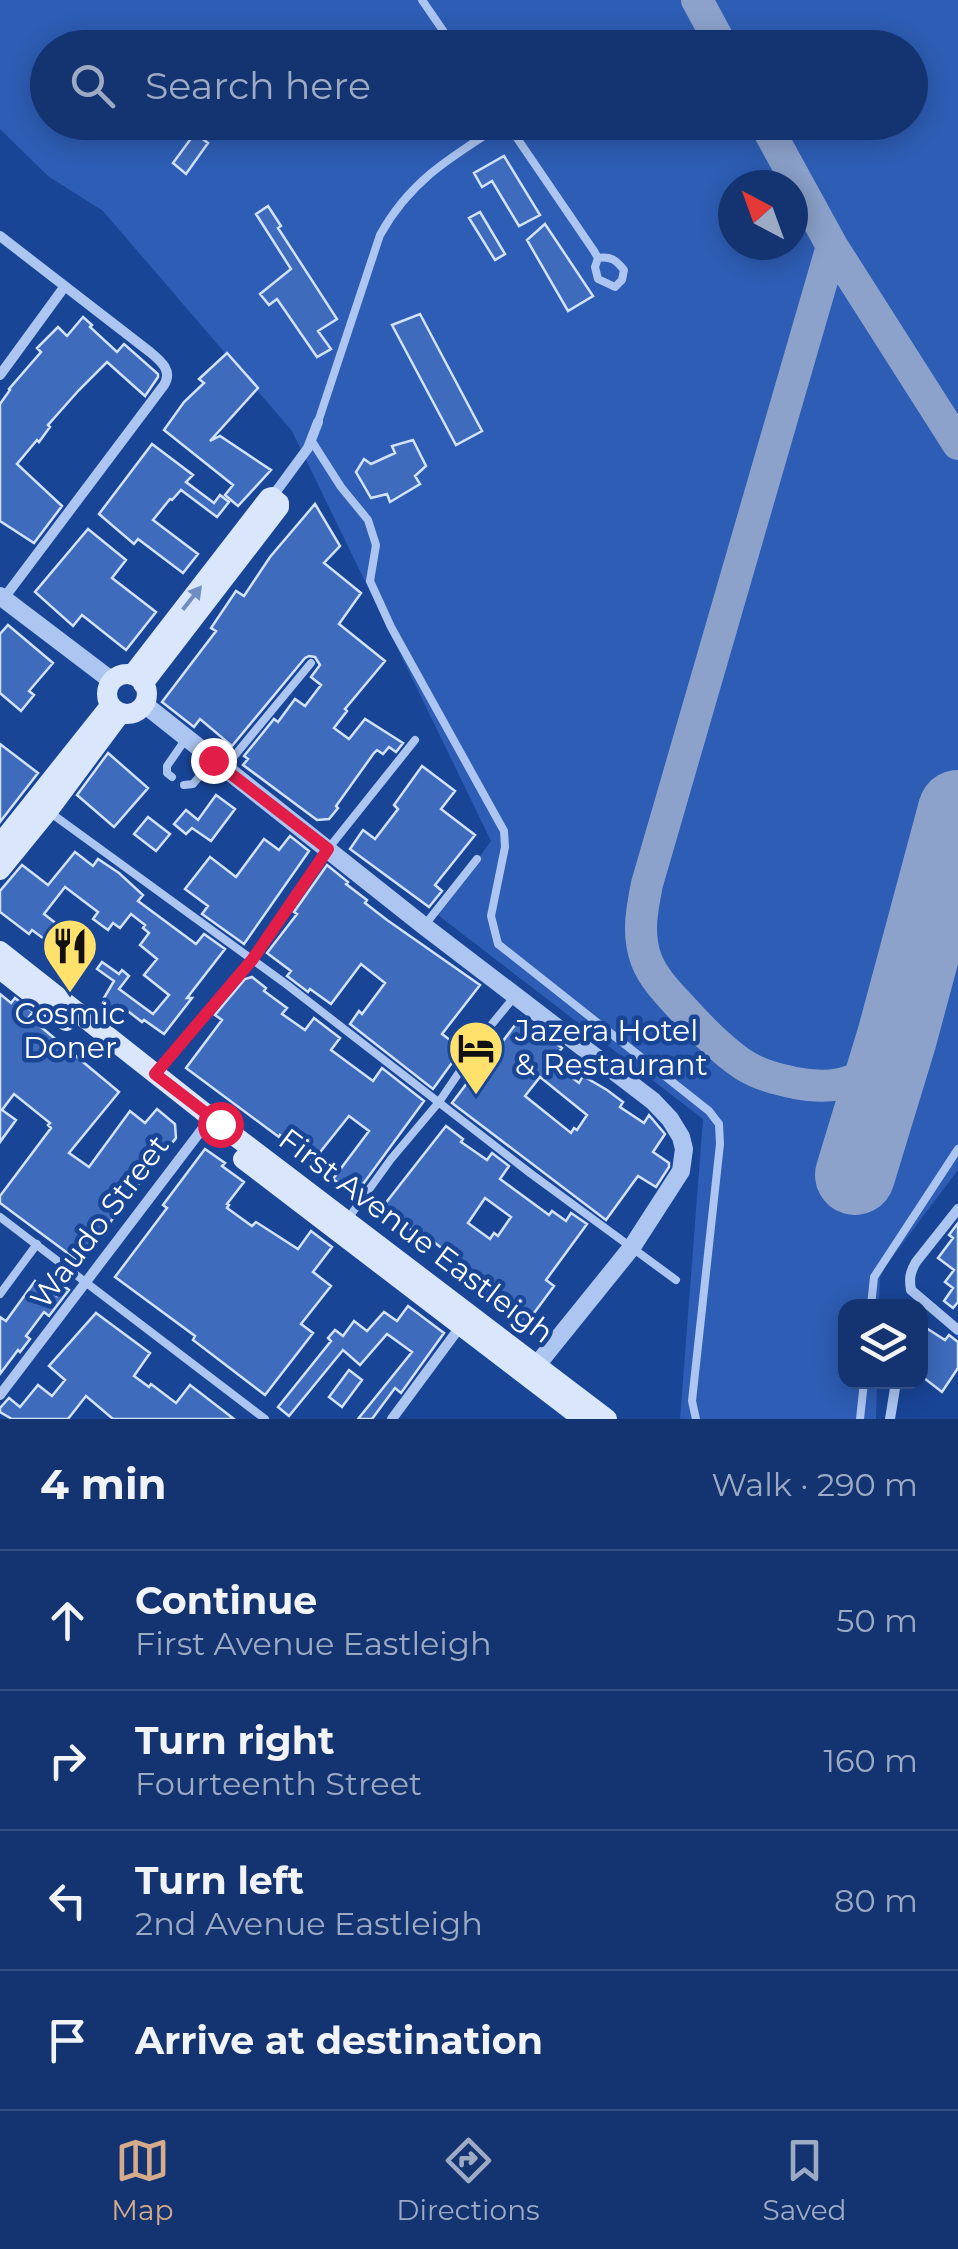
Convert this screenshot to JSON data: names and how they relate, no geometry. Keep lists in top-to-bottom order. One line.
{"streets":{"main road":["First Avenue Eastleigh"],"street":["Waudo Street"]},"crossings":[["Waudo Street","First Avenue Eastleigh"]],"places":{"restaurant":["Cosmic Doner"],"hotel":["Jazera Hotel & Restaurant"]},"north":"top left","page":{"search":"Search here","heading":["4 min","Walk · 290 m"],"list":[["Continue","First Avenue Eastleigh","50 m"],["Turn right","Fourteenth Street","160 m"],["Turn left","2nd Avenue Eastleigh","80 m"],"Arrive at destination"],"nav":["Map","Directions","Saved"]}}
